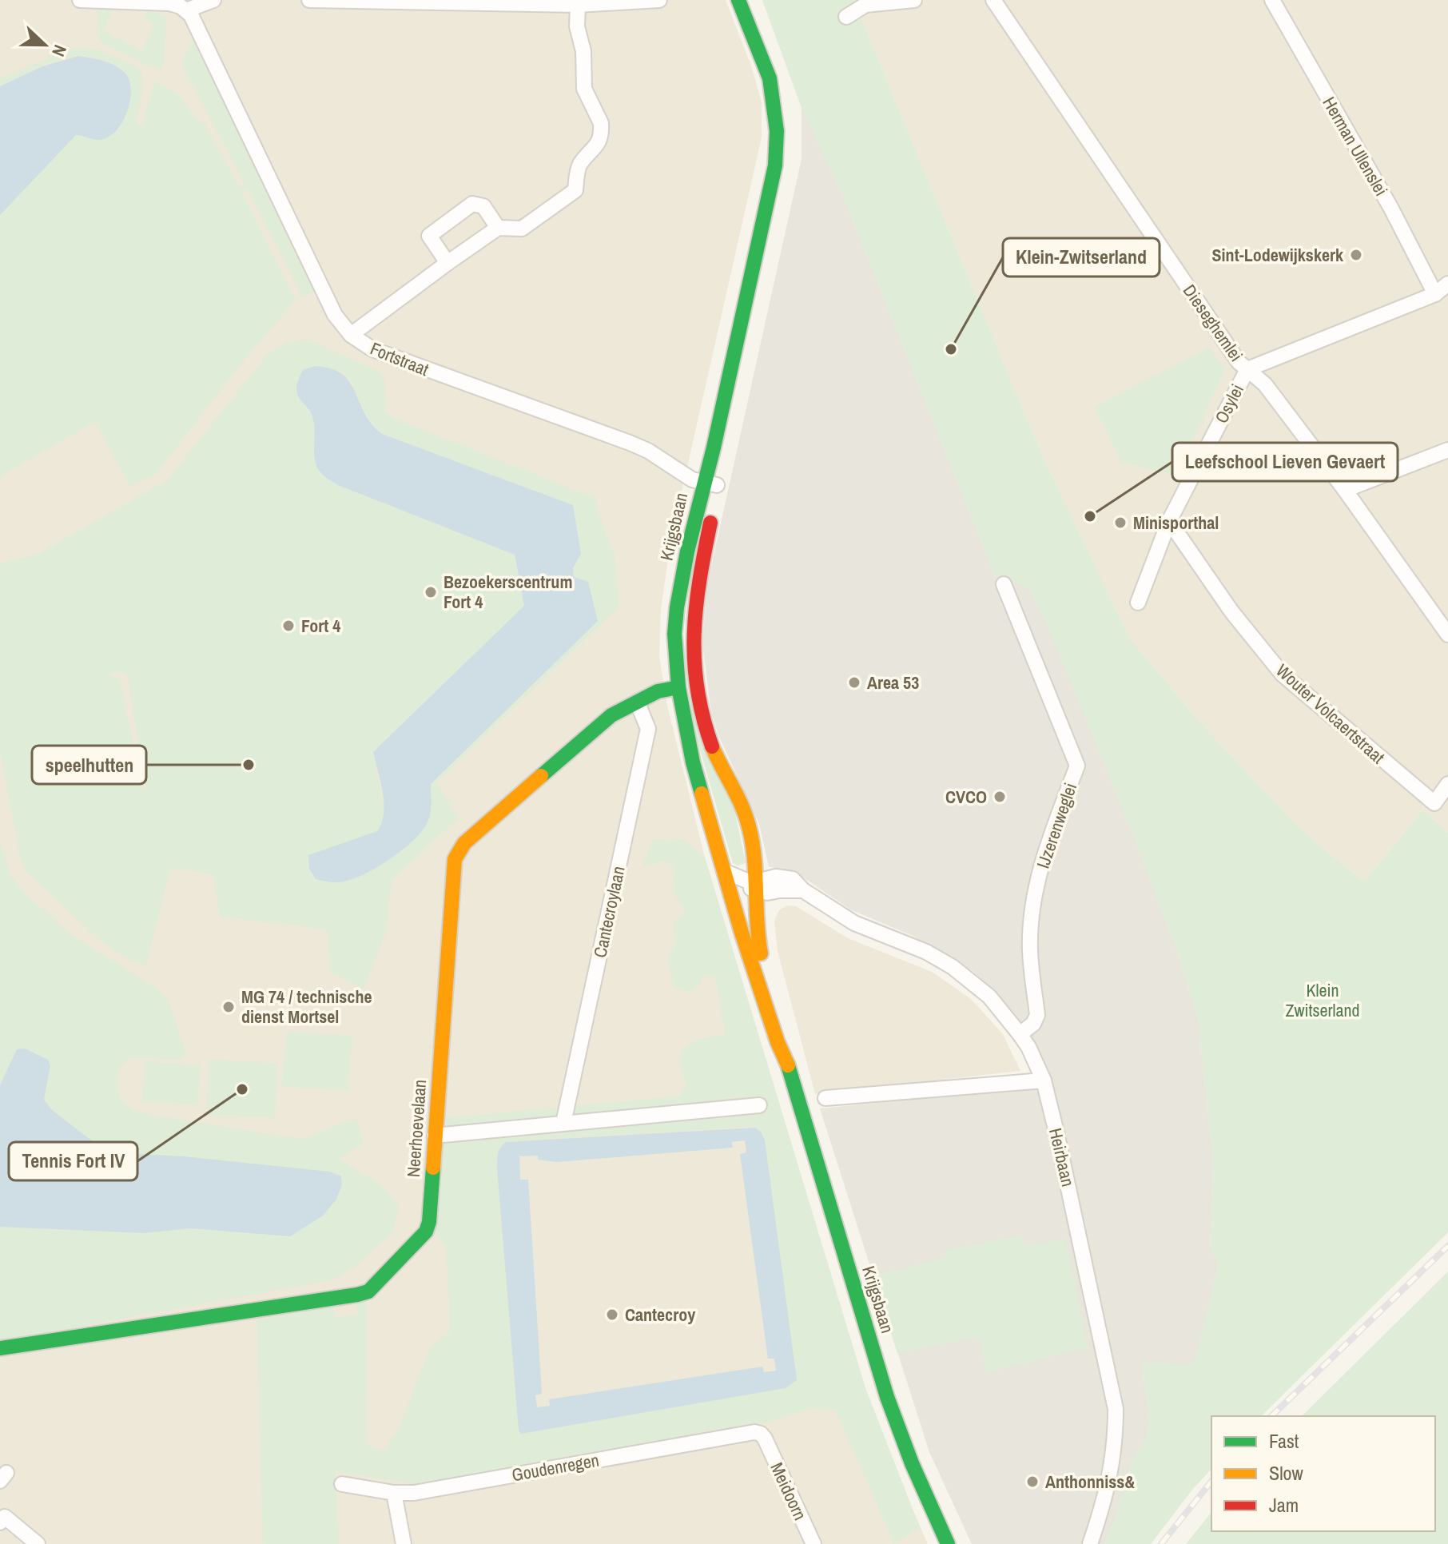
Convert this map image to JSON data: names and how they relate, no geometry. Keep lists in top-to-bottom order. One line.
{"streets":{"main road":["Krijgsbaan","Neerhoevelaan"],"street":["Herman Ullenslei","Dieseghemlei","Fortstraat","Osylei","Wouter Volcaertstraat","IJzerenweglei","Cantecroylaan","Heirbaan","Goudenregen","Meidoorn"]},"crossings":[["Herman Ullenslei","Osylei"],["Dieseghemlei","Osylei"],["Fortstraat","Krijgsbaan"],["Osylei","Wouter Volcaertstraat"],["Krijgsbaan","Neerhoevelaan"],["Krijgsbaan","Heirbaan"],["IJzerenweglei","Heirbaan"],["Cantecroylaan","Neerhoevelaan"],["Goudenregen","Meidoorn"]],"parks":["Klein Zwitserland"],"places":["Sint-Lodewijkskerk","Klein-Zwitserland","Leefschool Lieven Gevaert","Minisporthal","Bezoekerscentrum Fort 4","Fort 4","Area 53","speelhutten","CVCO","MG 74 / technische dienst Mortsel","Tennis Fort IV","Cantecroy","Anthonniss&"],"legend":["Fast","Slow","Jam"],"north":"right"}
